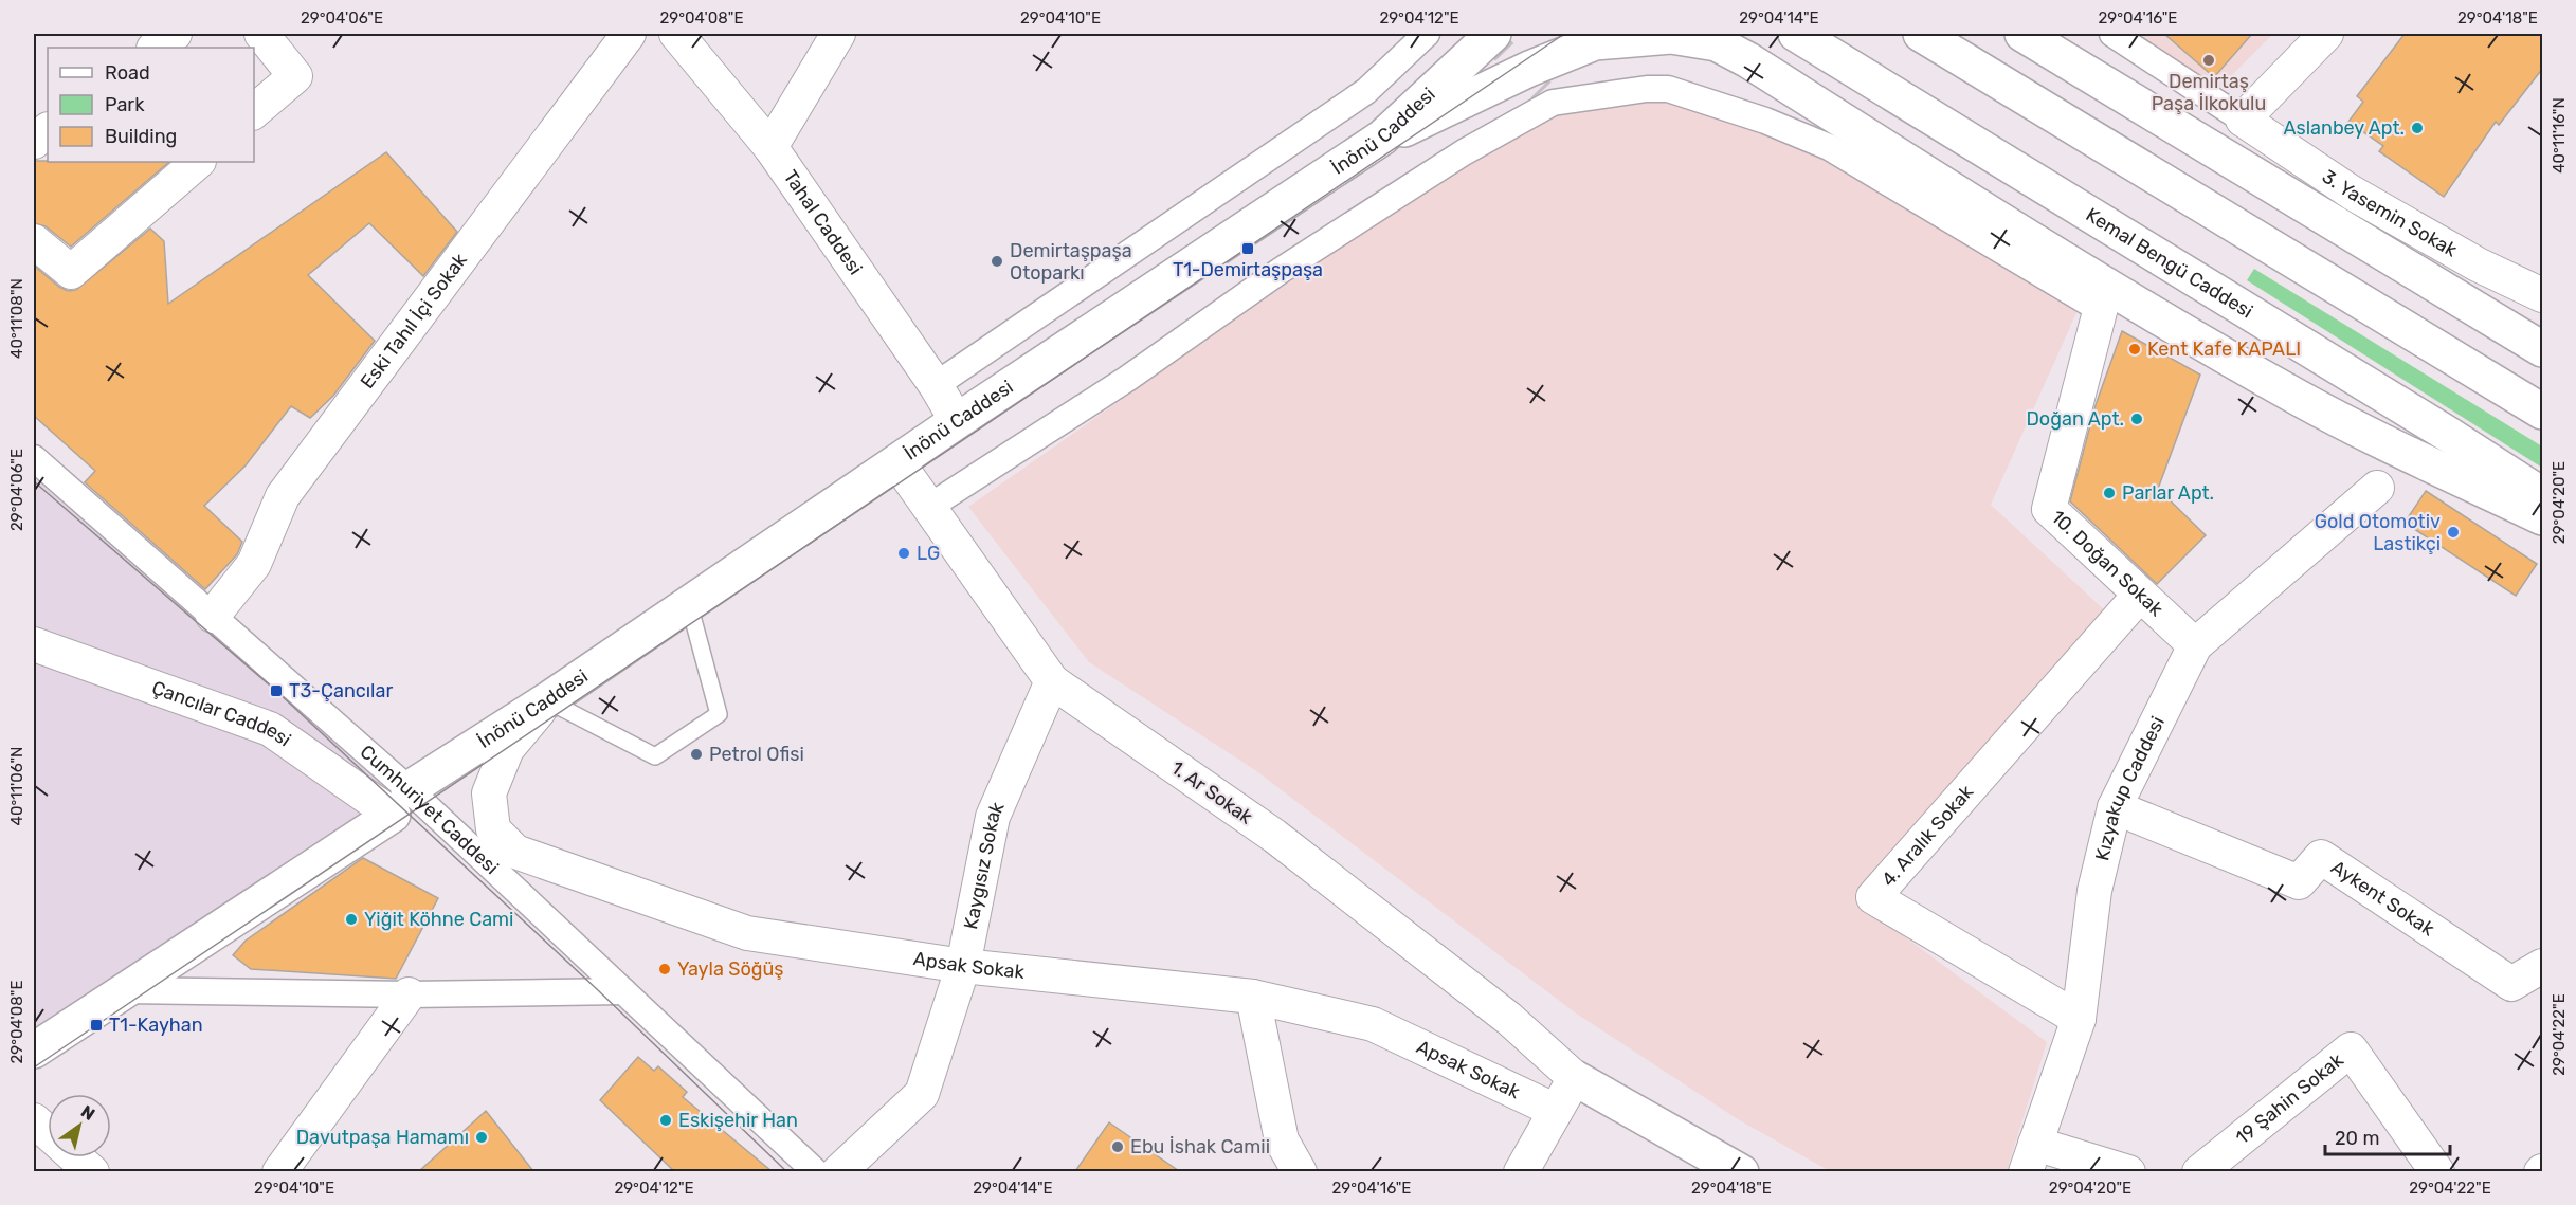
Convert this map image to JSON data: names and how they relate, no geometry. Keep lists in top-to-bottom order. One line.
{"streets":{"main road":["İnönü Caddesi","Kemal Bengü Caddesi"],"street":["3. Yasemin Sokak","Tahal Caddesi","Eski Tahıl İçi Sokak","10. Doğan Sokak","Çancılar Caddesi","Kızyakup Caddesi","1. Ar Sokak","Cumhuriyet Caddesi","4. Aralık Sokak","Kaygısız Sokak","Aykent Sokak","Apsak Sokak","19 Şahin Sokak"]},"crossings":[["İnönü Caddesi","Tahal Caddesi"],["İnönü Caddesi","Çancılar Caddesi"],["İnönü Caddesi","1. Ar Sokak"],["İnönü Caddesi","Cumhuriyet Caddesi"],["İnönü Caddesi","Apsak Sokak"],["Eski Tahıl İçi Sokak","Cumhuriyet Caddesi"],["10. Doğan Sokak","Kızyakup Caddesi"],["10. Doğan Sokak","4. Aralık Sokak"],["Çancılar Caddesi","Cumhuriyet Caddesi"],["Kızyakup Caddesi","4. Aralık Sokak"],["Kızyakup Caddesi","Aykent Sokak"],["1. Ar Sokak","Kaygısız Sokak"],["Kaygısız Sokak","Apsak Sokak"]],"places":{"other":["Demirtaş Paşa İlkokulu","Aslanbey Apt.","Demirtaşpaşa Otoparkı","Kent Kafe KAPALI","Doğan Apt.","Parlar Apt.","Gold Otomotiv Lastikçi","LG","Petrol Ofisi","Yiğit Köhne Cami","Yayla Söğüş","Eskişehir Han","Davutpaşa Hamamı","Ebu İshak Camii"],"transit":["T1-Demirtaşpaşa","T3-Çancılar","T1-Kayhan"]},"legend":["Road","Park","Building"],"scale_bar":"20 m","north":"top right","coordinates":["29°04'06\"E","29°04'08\"E","29°04'10\"E","29°04'12\"E","29°04'14\"E","29°04'16\"E","29°04'18\"E","40°11'16\"N","40°11'08\"N","29°04'20\"E","40°11'06\"N","29°04'22\"E"]}
